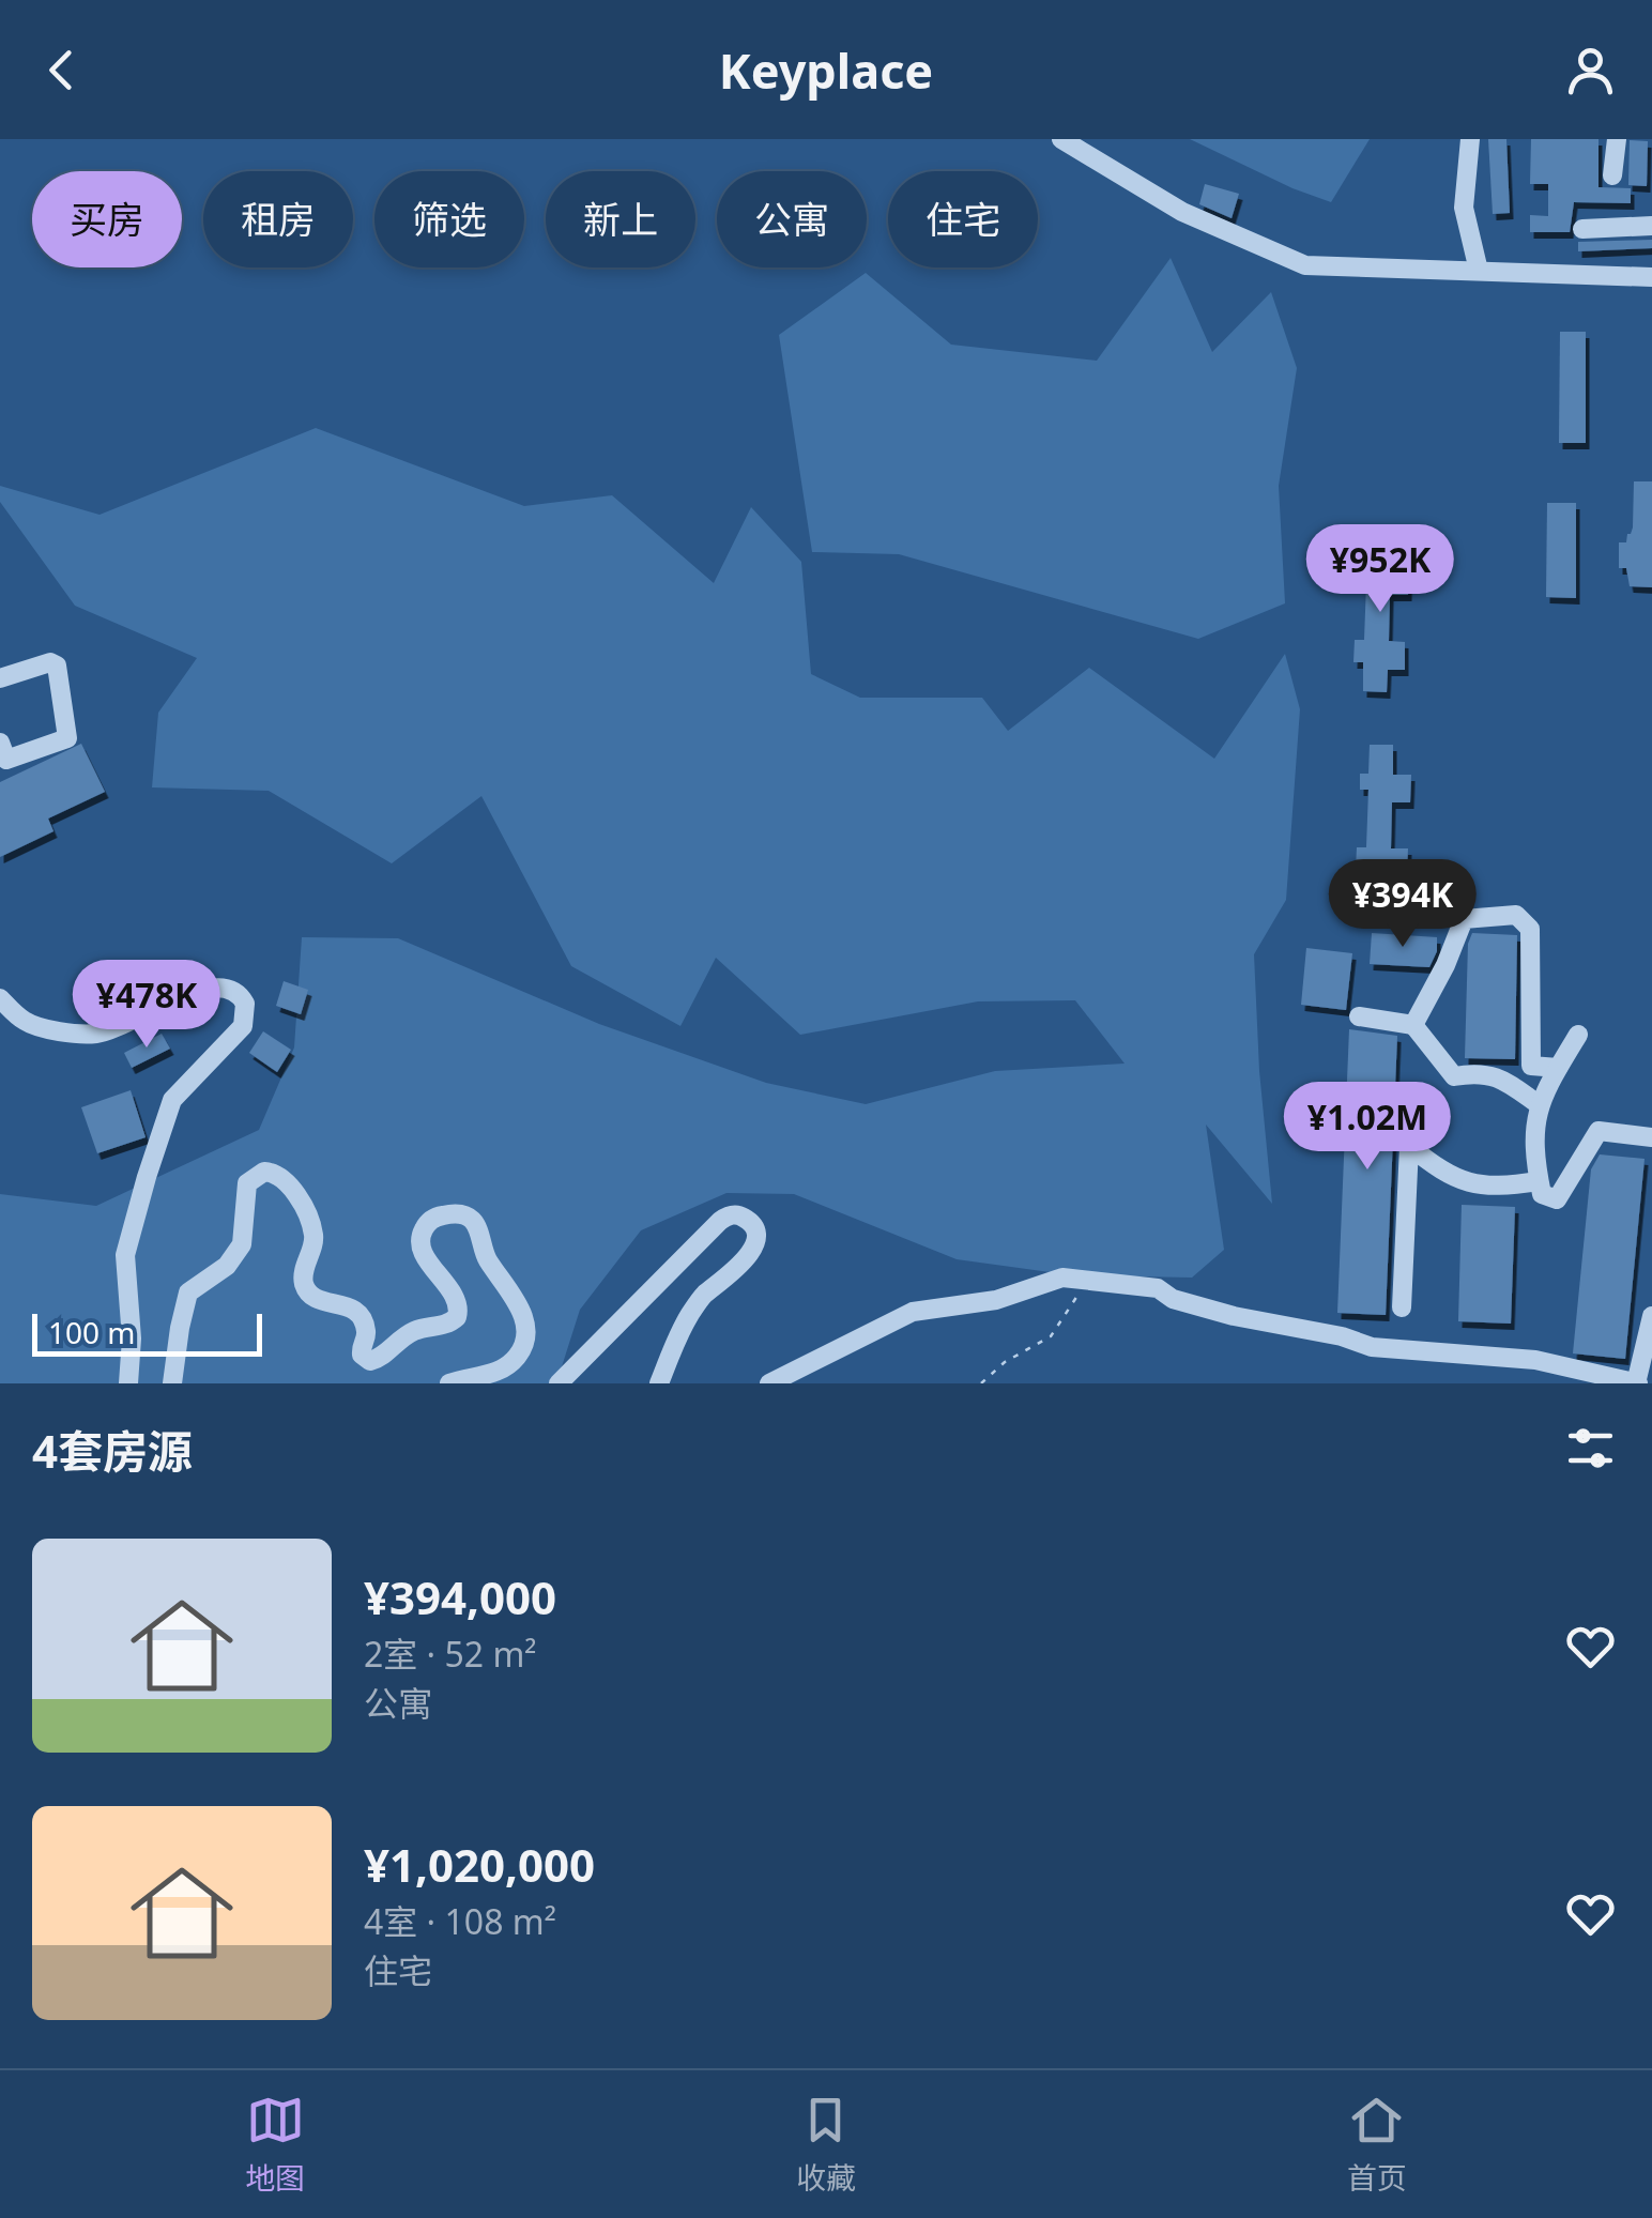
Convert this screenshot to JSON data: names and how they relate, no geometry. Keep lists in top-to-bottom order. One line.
{"scale_bar":"100 m","page":{"header":"Keyplace","chip":["买房","租房","筛选","新上","公寓","住宅"],"price":["¥952K","¥394K","¥478K","¥1.02M"],"scale":"100 m","heading":"4套房源","list":[{"name":"¥394,000","note":"2室 · 52 m² · 公寓"},{"name":"¥1,020,000","note":"4室 · 108 m² · 住宅"}],"tabs":["地图","收藏","首页"]}}
